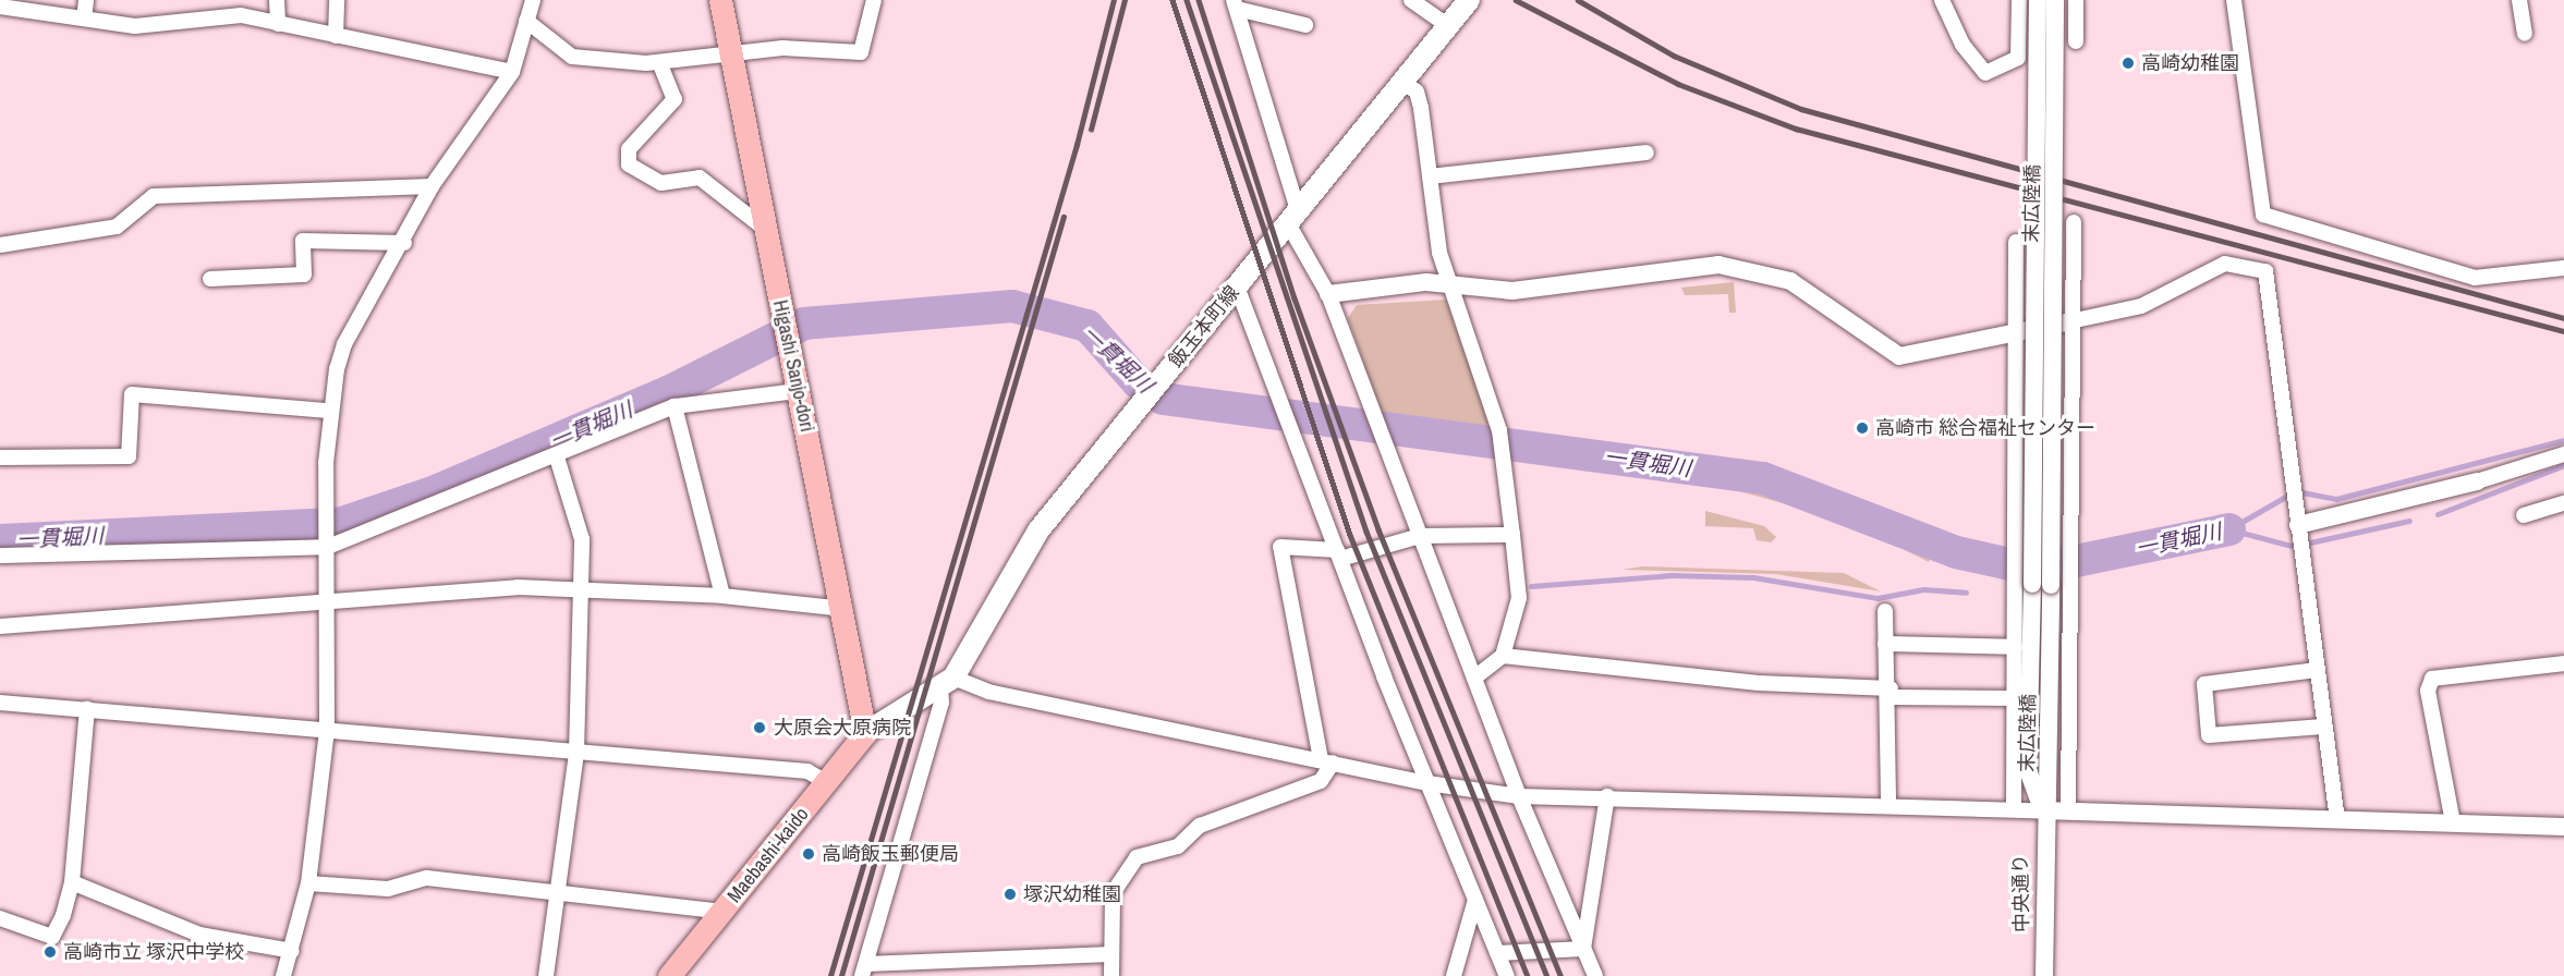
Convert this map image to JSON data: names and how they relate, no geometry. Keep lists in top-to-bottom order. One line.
{"streets":{"main road":["飯玉本町線","Higashi Sanjo-dori","Maebashi-kaido"],"street":["末広陸橋","中央通り"]},"crossings":[["末広陸橋","中央通り"],["飯玉本町線","Higashi Sanjo-dori"],["飯玉本町線","Maebashi-kaido"],["Higashi Sanjo-dori","Maebashi-kaido"]],"water":["一貫堀川"],"places":["高崎幼稚園","高崎市 総合福祉センター","大原会大原病院","高崎飯玉郵便局","塚沢幼稚園","高崎市立 塚沢中学校"]}
